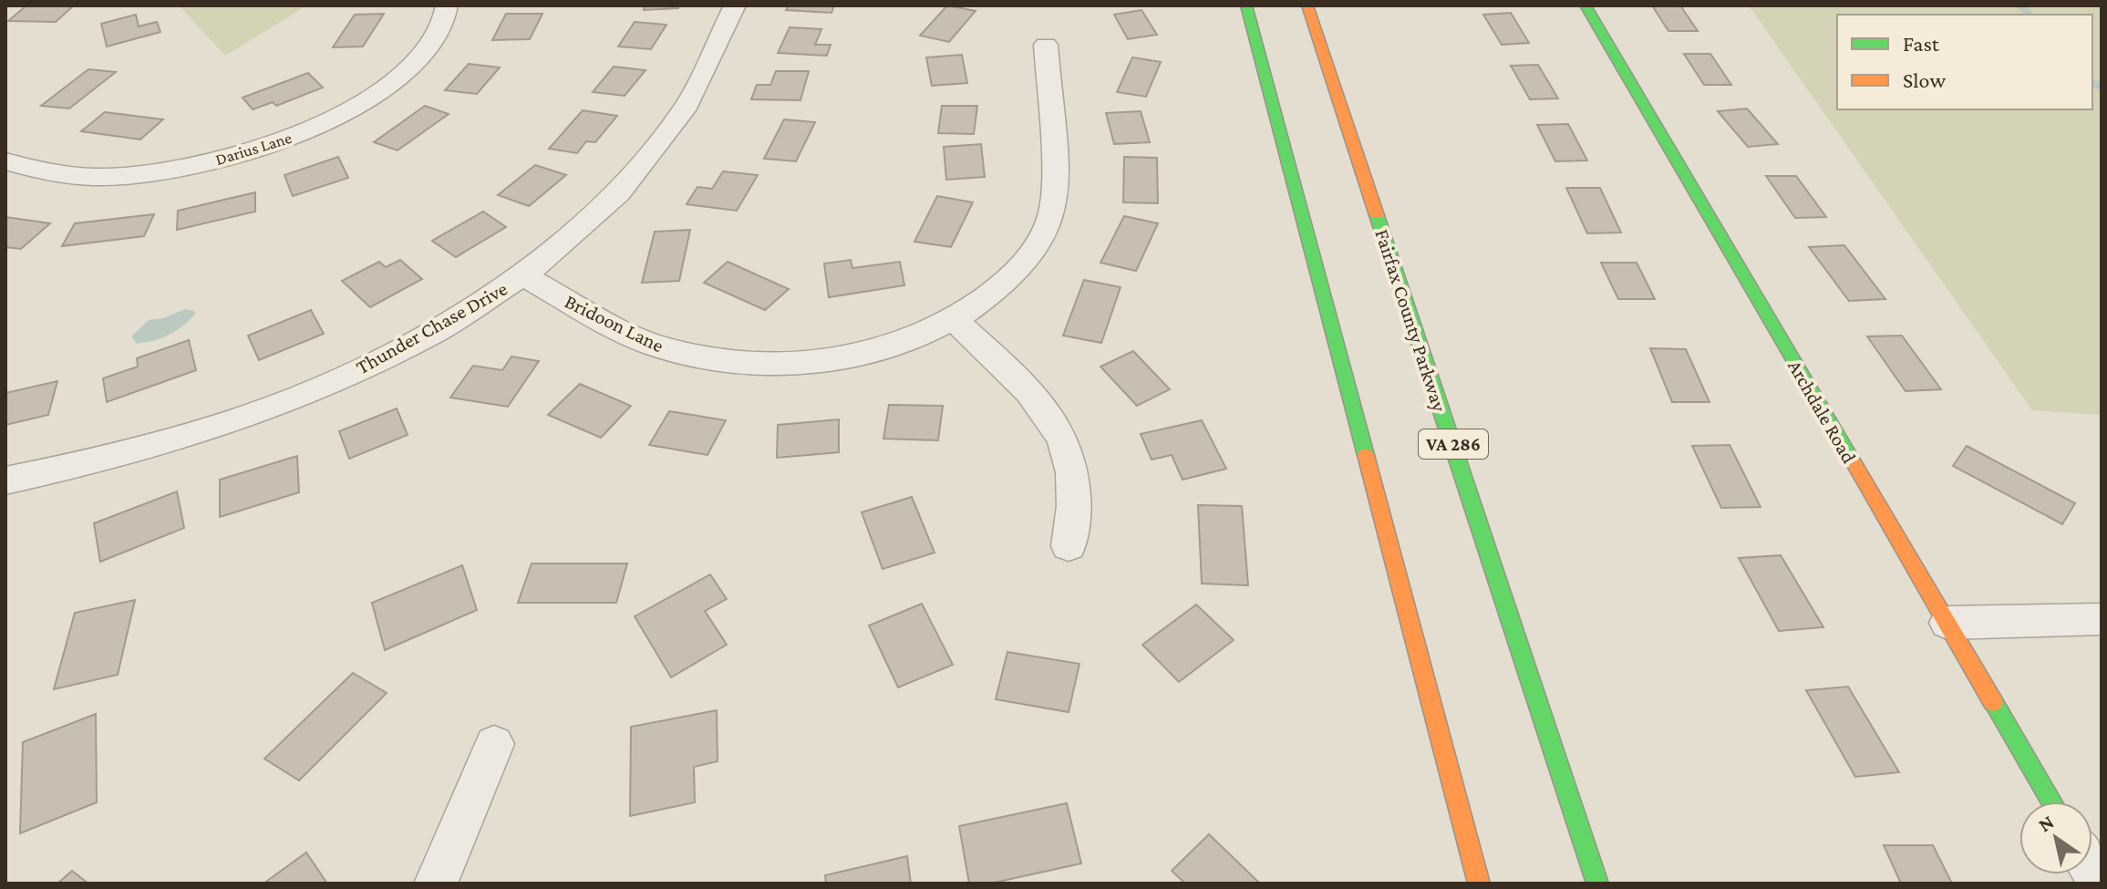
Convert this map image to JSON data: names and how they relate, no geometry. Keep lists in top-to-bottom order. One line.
{"streets":{"main road":["Fairfax County Parkway","Archdale Road","VA 286"],"street":["Darius Lane","Bridoon Lane","Thunder Chase Drive"]},"crossings":[["Bridoon Lane","Thunder Chase Drive"]],"legend":["Fast","Slow"],"north":"top left"}
